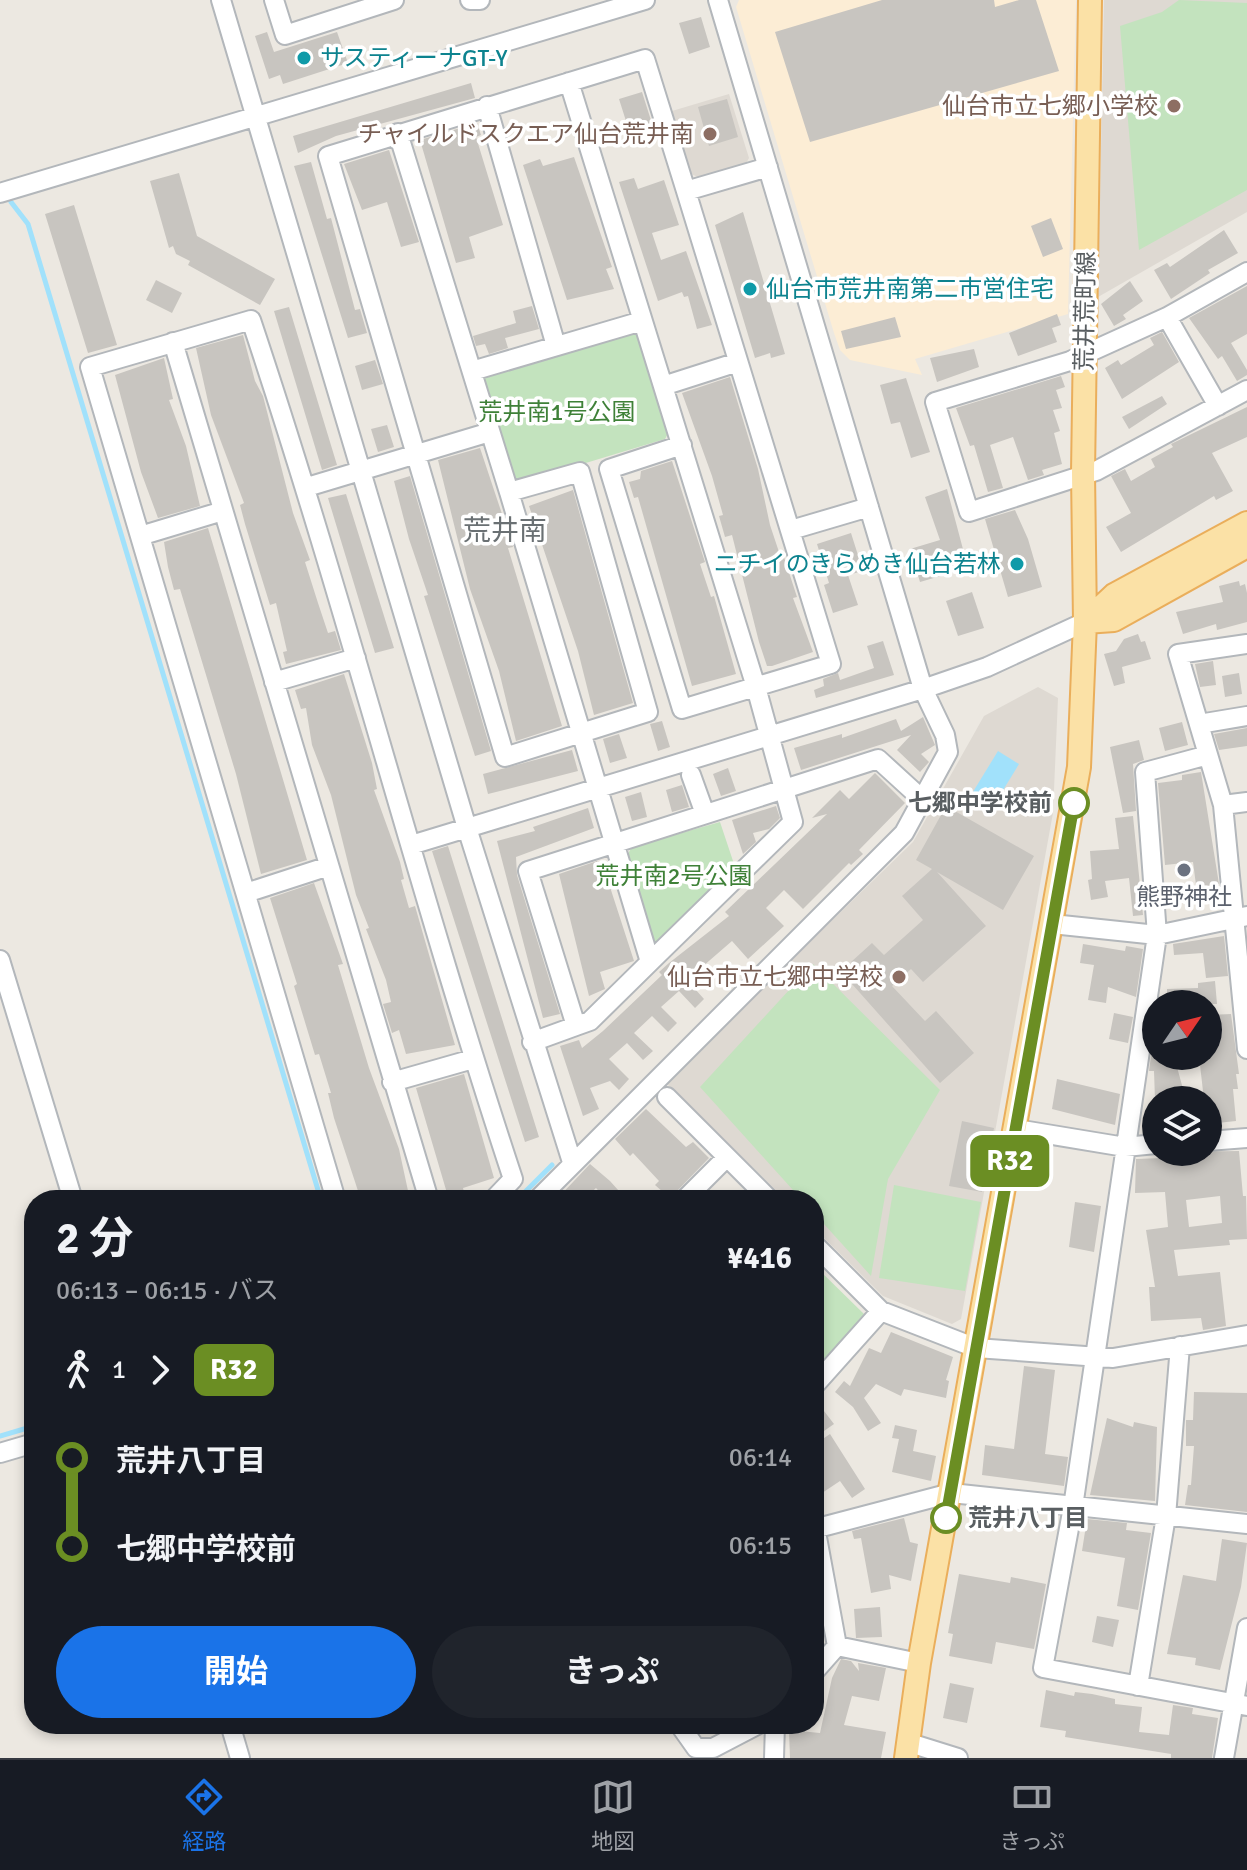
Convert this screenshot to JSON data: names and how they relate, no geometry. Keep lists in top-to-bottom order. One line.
{"streets":{"main road":["荒井荒町線"]},"districts":["荒井南"],"parks":["荒井南1号公園","荒井南2号公園"],"places":["サスティーナGT-Y","仙台市立七郷小学校","チャイルドスクエア仙台荒井南","仙台市荒井南第二市営住宅","ニチイのきらめき仙台若林","七郷中学校前","熊野神社","仙台市立七郷中学校","荒井八丁目"],"lines":["bus line R32"],"north":"top right","page":{"on_map":"R32","heading":["2 分","06:13 – 06:15 · バス","¥416"],"legs":["1","R32"],"list":[{"name":"荒井八丁目","value":"06:14"},{"name":"七郷中学校前","value":"06:15"}],"buttons":["開始","きっぷ"],"tabs":["経路","地図","きっぷ"]}}
